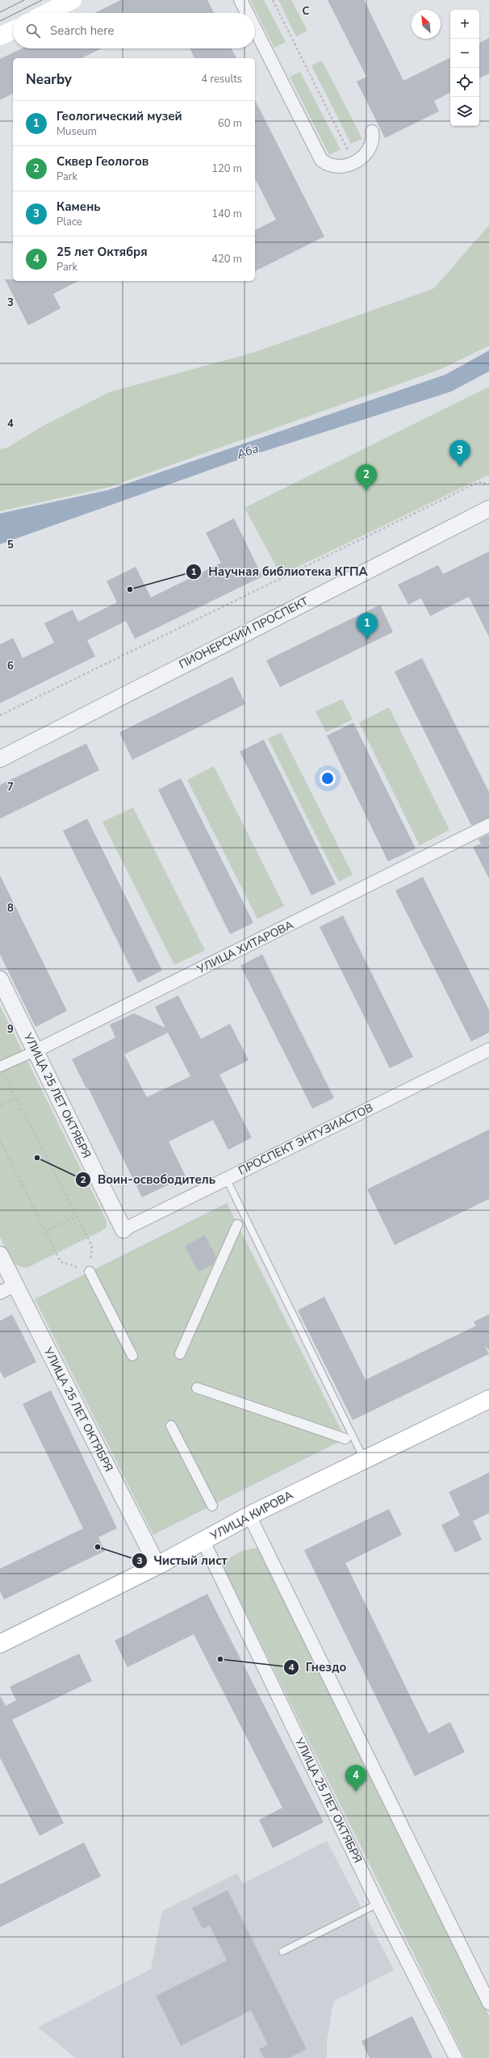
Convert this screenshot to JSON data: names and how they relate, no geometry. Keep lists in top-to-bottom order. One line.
{"streets":{"main road":["УЛИЦА КИРОВА"],"street":["ПИОНЕРСКИЙ ПРОСПЕКТ","УЛИЦА ХИТАРОВА","УЛИЦА 25 ЛЕТ ОКТЯБРЯ","ПРОСПЕКТ ЭНТУЗИАСТОВ"]},"crossings":[["УЛИЦА ХИТАРОВА","УЛИЦА 25 ЛЕТ ОКТЯБРЯ"],["УЛИЦА 25 ЛЕТ ОКТЯБРЯ","ПРОСПЕКТ ЭНТУЗИАСТОВ"],["УЛИЦА 25 ЛЕТ ОКТЯБРЯ","УЛИЦА КИРОВА"]],"water":["Аба"],"places":["Научная библиотека КГПА","Воин-освободитель","Чистый лист","Гнездо"],"north":"top left","page":{"map_buttons":["+","−"],"search":"Search here","heading":["Nearby","4 results"],"list":[{"mark":"1","name":"Геологический музей","note":"Museum","value":"60 m"},{"mark":"2","name":"Сквер Геологов","note":"Park","value":"120 m"},{"mark":"3","name":"Камень","note":"Place","value":"140 m"},{"mark":"4","name":"25 лет Октября","note":"Park","value":"420 m"}],"pins":["3","2","1","4"]},"grid":{"columns":["C"],"rows":["3","4","5","6","7","8","9"]}}
